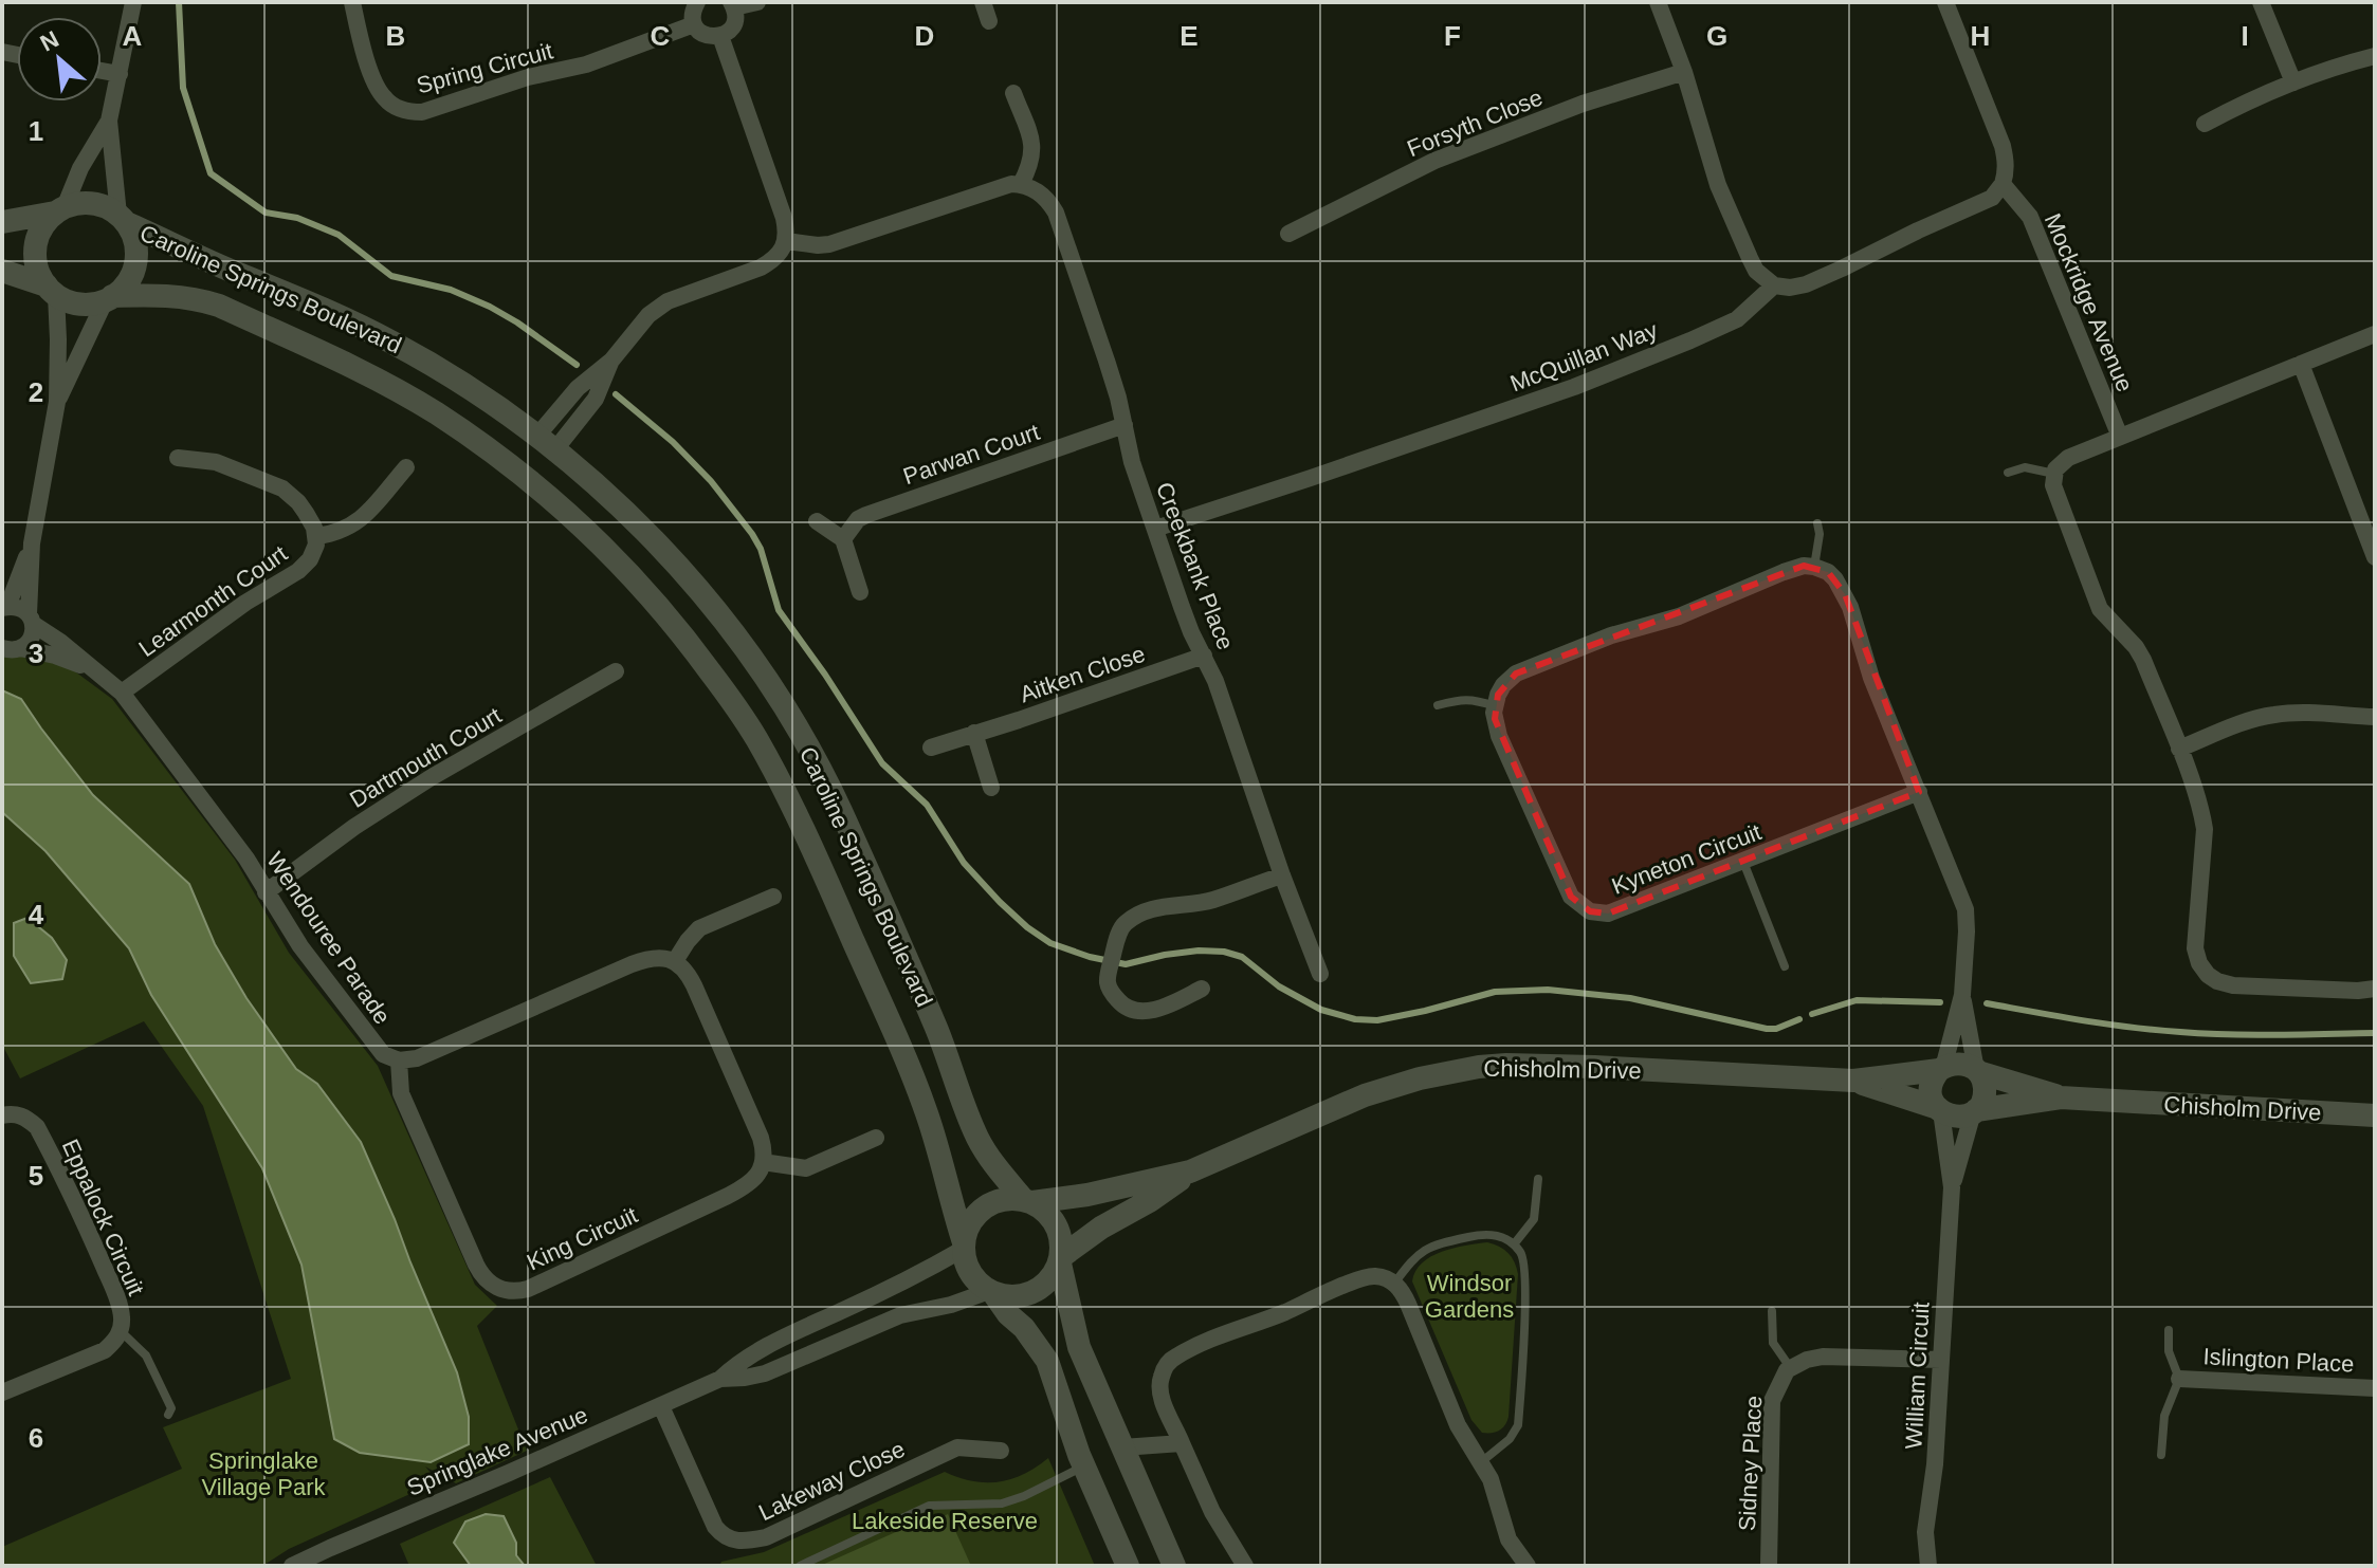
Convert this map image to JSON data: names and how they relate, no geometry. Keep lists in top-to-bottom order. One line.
{"streets":{"main road":["Caroline Springs Boulevard","Chisholm Drive"],"street":["Spring Circuit","Forsyth Close","Mockridge Avenue","McQuillan Way","Parwan Court","Creekbank Place","Learmonth Court","Aitken Close","Dartmouth Court","Kyneton Circuit","Wendouree Parade","Eppalock Circuit","King Circuit","Islington Place","William Circuit","Springlake Avenue","Sidney Place","Lakeway Close"]},"crossings":[["Caroline Springs Boulevard","Chisholm Drive"],["Caroline Springs Boulevard","Springlake Avenue"],["McQuillan Way","Creekbank Place"],["Parwan Court","Creekbank Place"],["Creekbank Place","Aitken Close"],["Learmonth Court","Wendouree Parade"],["Dartmouth Court","Wendouree Parade"],["Wendouree Parade","King Circuit"],["Chisholm Drive","William Circuit"],["Chisholm Drive","Springlake Avenue"],["Springlake Avenue","Lakeway Close"]],"parks":["Windsor Gardens","Springlake Village Park","Lakeside Reserve"],"north":"top left","grid":{"columns":["A","B","C","D","E","F","G","H","I"],"rows":["1","2","3","4","5","6"]}}
